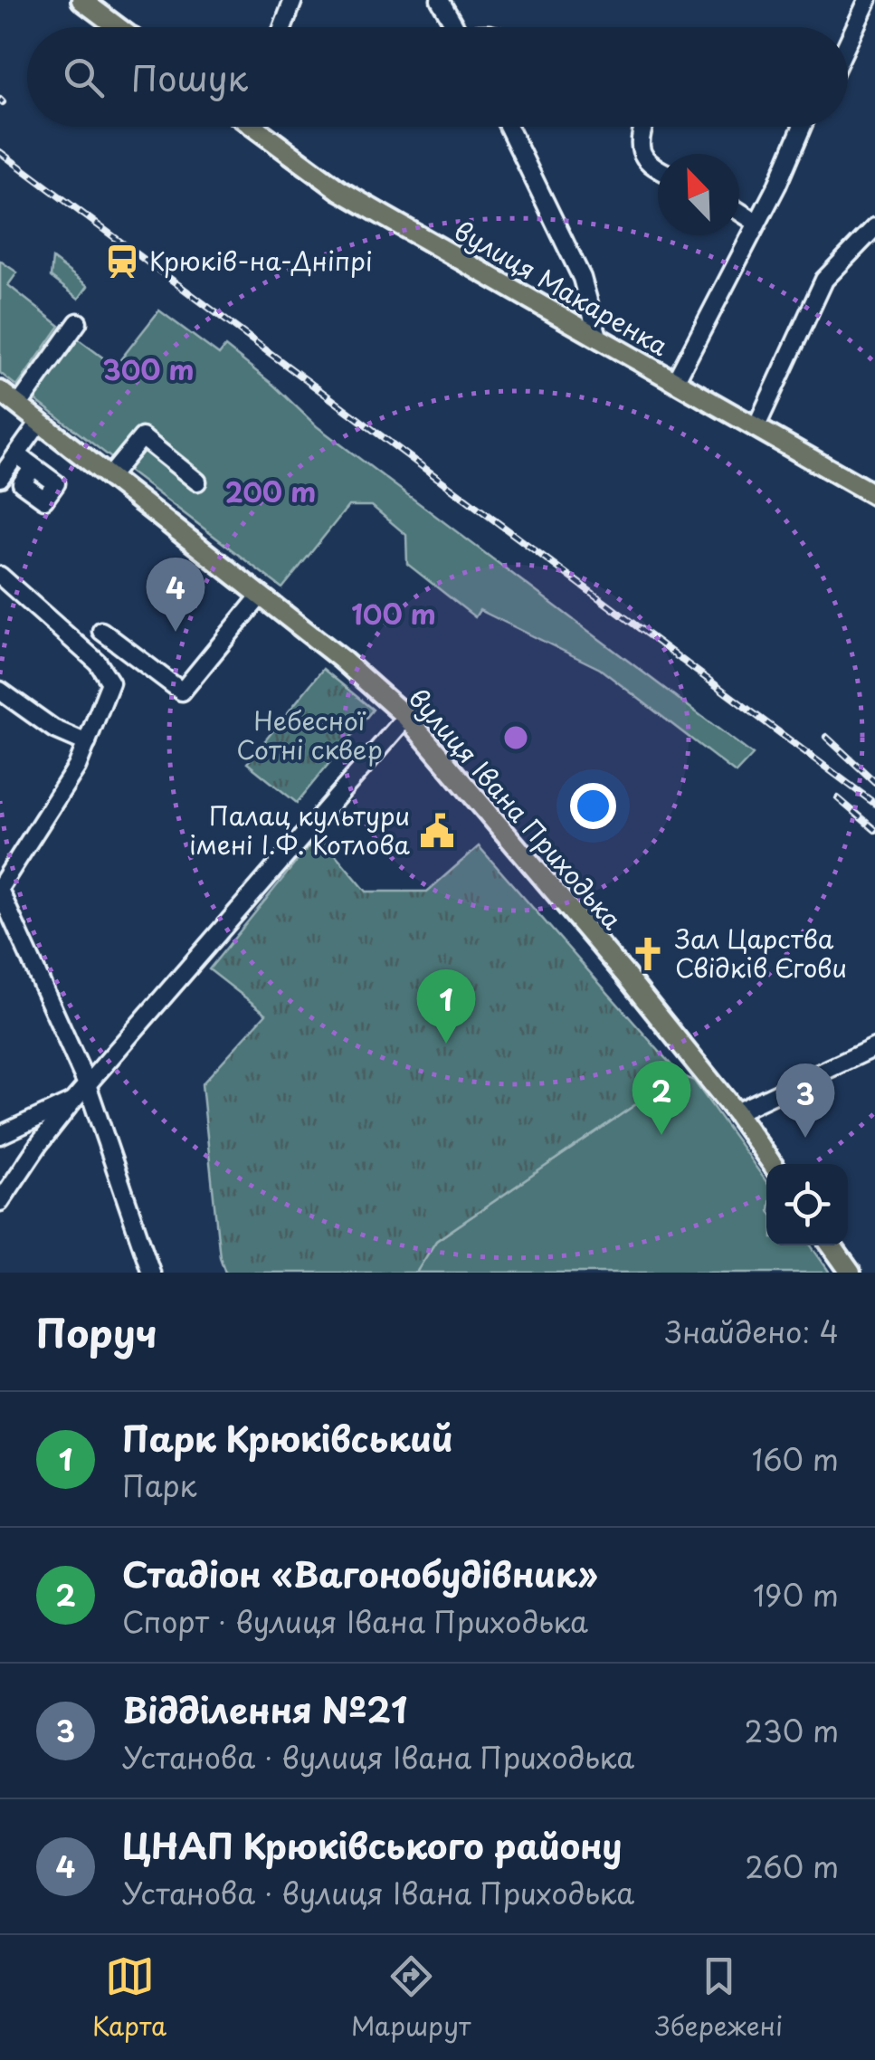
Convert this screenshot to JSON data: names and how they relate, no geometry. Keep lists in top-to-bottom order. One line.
{"streets":{"main road":["вулиця Макаренка","вулиця Івана Приходька"]},"parks":["Небесної Сотні сквер"],"places":{"station":["Крюків-на-Дніпрі"],"public building":["Палац культури імені І.Ф. Котлова"],"church":["Зал Царства Свідків Єгови"]},"north":"top left","page":{"search":"Пошук","pins":["4","1","2","3"],"heading":["Поруч","Знайдено: 4"],"list":[{"mark":"1","name":"Парк Крюківський","note":"Парк","value":"160 m"},{"mark":"2","name":"Стадіон «Вагонобудівник»","note":"Спорт · вулиця Івана Приходька","value":"190 m"},{"mark":"3","name":"Відділення №21","note":"Установа · вулиця Івана Приходька","value":"230 m"},{"mark":"4","name":"ЦНАП Крюківського району","note":"Установа · вулиця Івана Приходька","value":"260 m"}],"nav":["Карта","Маршрут","Збережені"]},"rings":["300 m","200 m","100 m"]}
